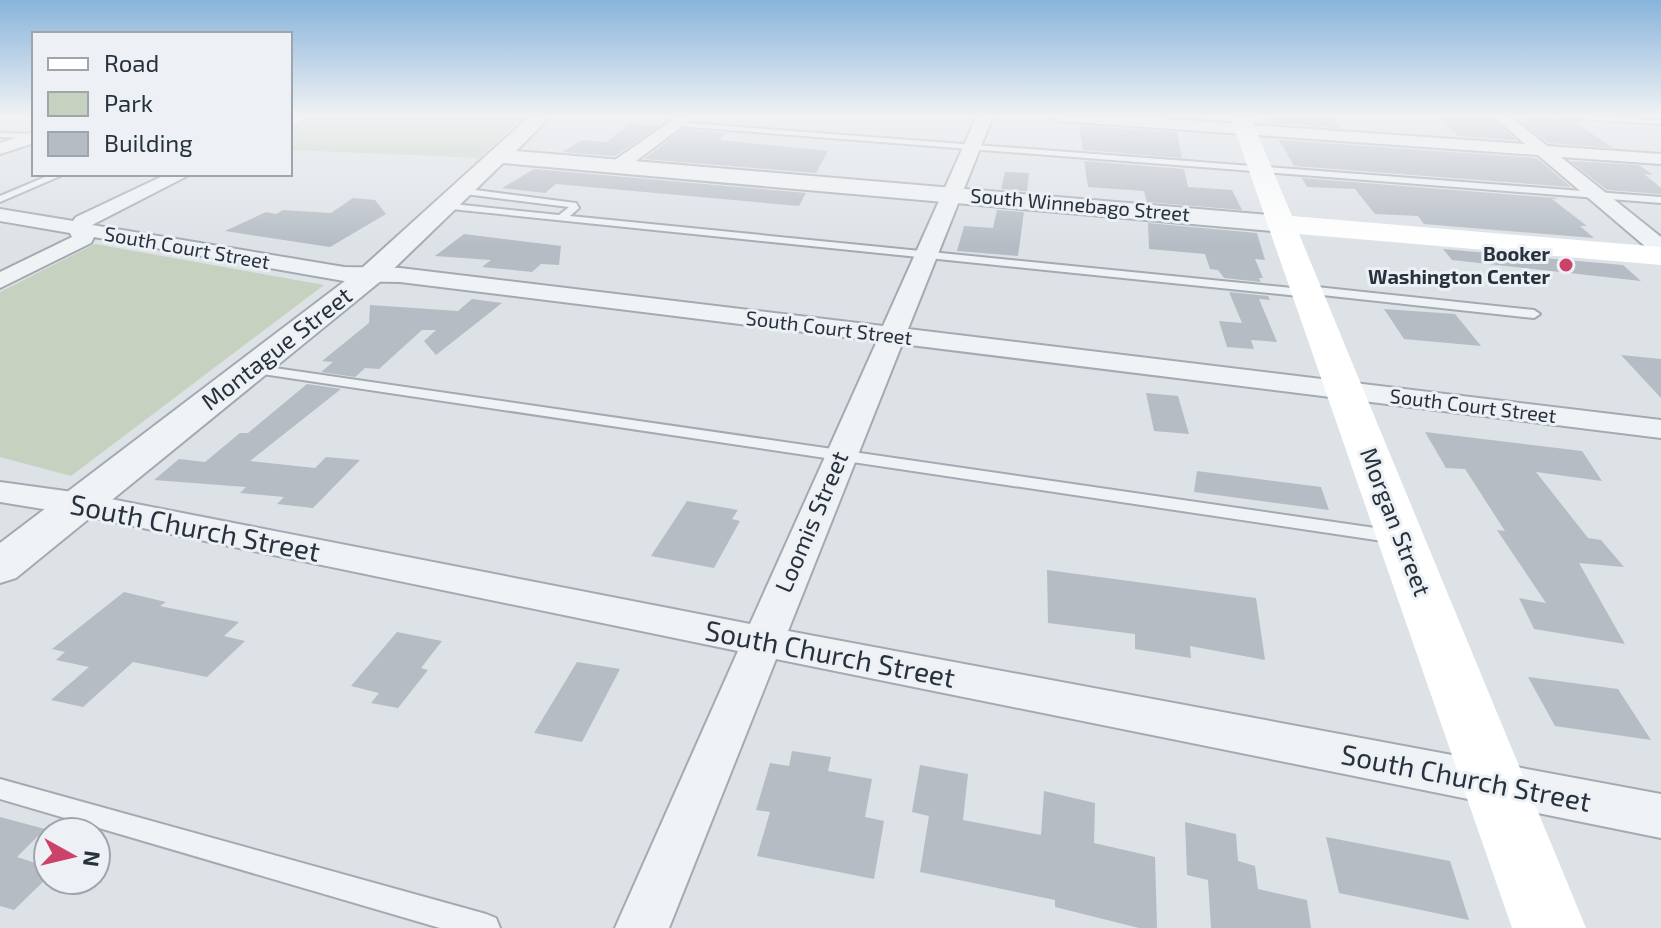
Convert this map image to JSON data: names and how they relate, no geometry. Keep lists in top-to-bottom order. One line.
{"streets":{"main road":["South Winnebago Street","Morgan Street"],"street":["South Court Street","Montague Street","Loomis Street","South Church Street"]},"crossings":[["South Winnebago Street","Loomis Street"],["South Winnebago Street","Morgan Street"],["South Court Street","Montague Street"],["South Court Street","Loomis Street"],["South Court Street","Morgan Street"],["Montague Street","South Church Street"],["Loomis Street","South Church Street"],["Morgan Street","South Church Street"]],"places":["Booker Washington Center"],"legend":["Road","Park","Building"],"north":"right"}
